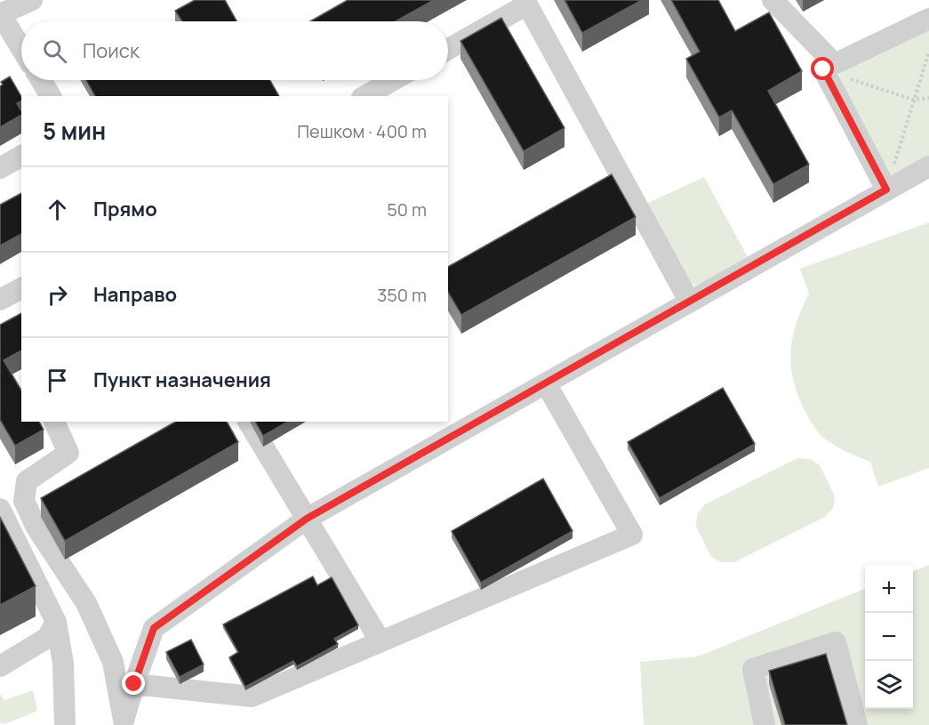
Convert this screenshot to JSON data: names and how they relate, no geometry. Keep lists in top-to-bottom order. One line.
{"page":{"search":"Поиск","heading":["5 мин","Пешком · 400 m"],"list":[["Прямо","50 m"],["Направо","350 m"],"Пункт назначения"],"map_buttons":["+","−"]}}
